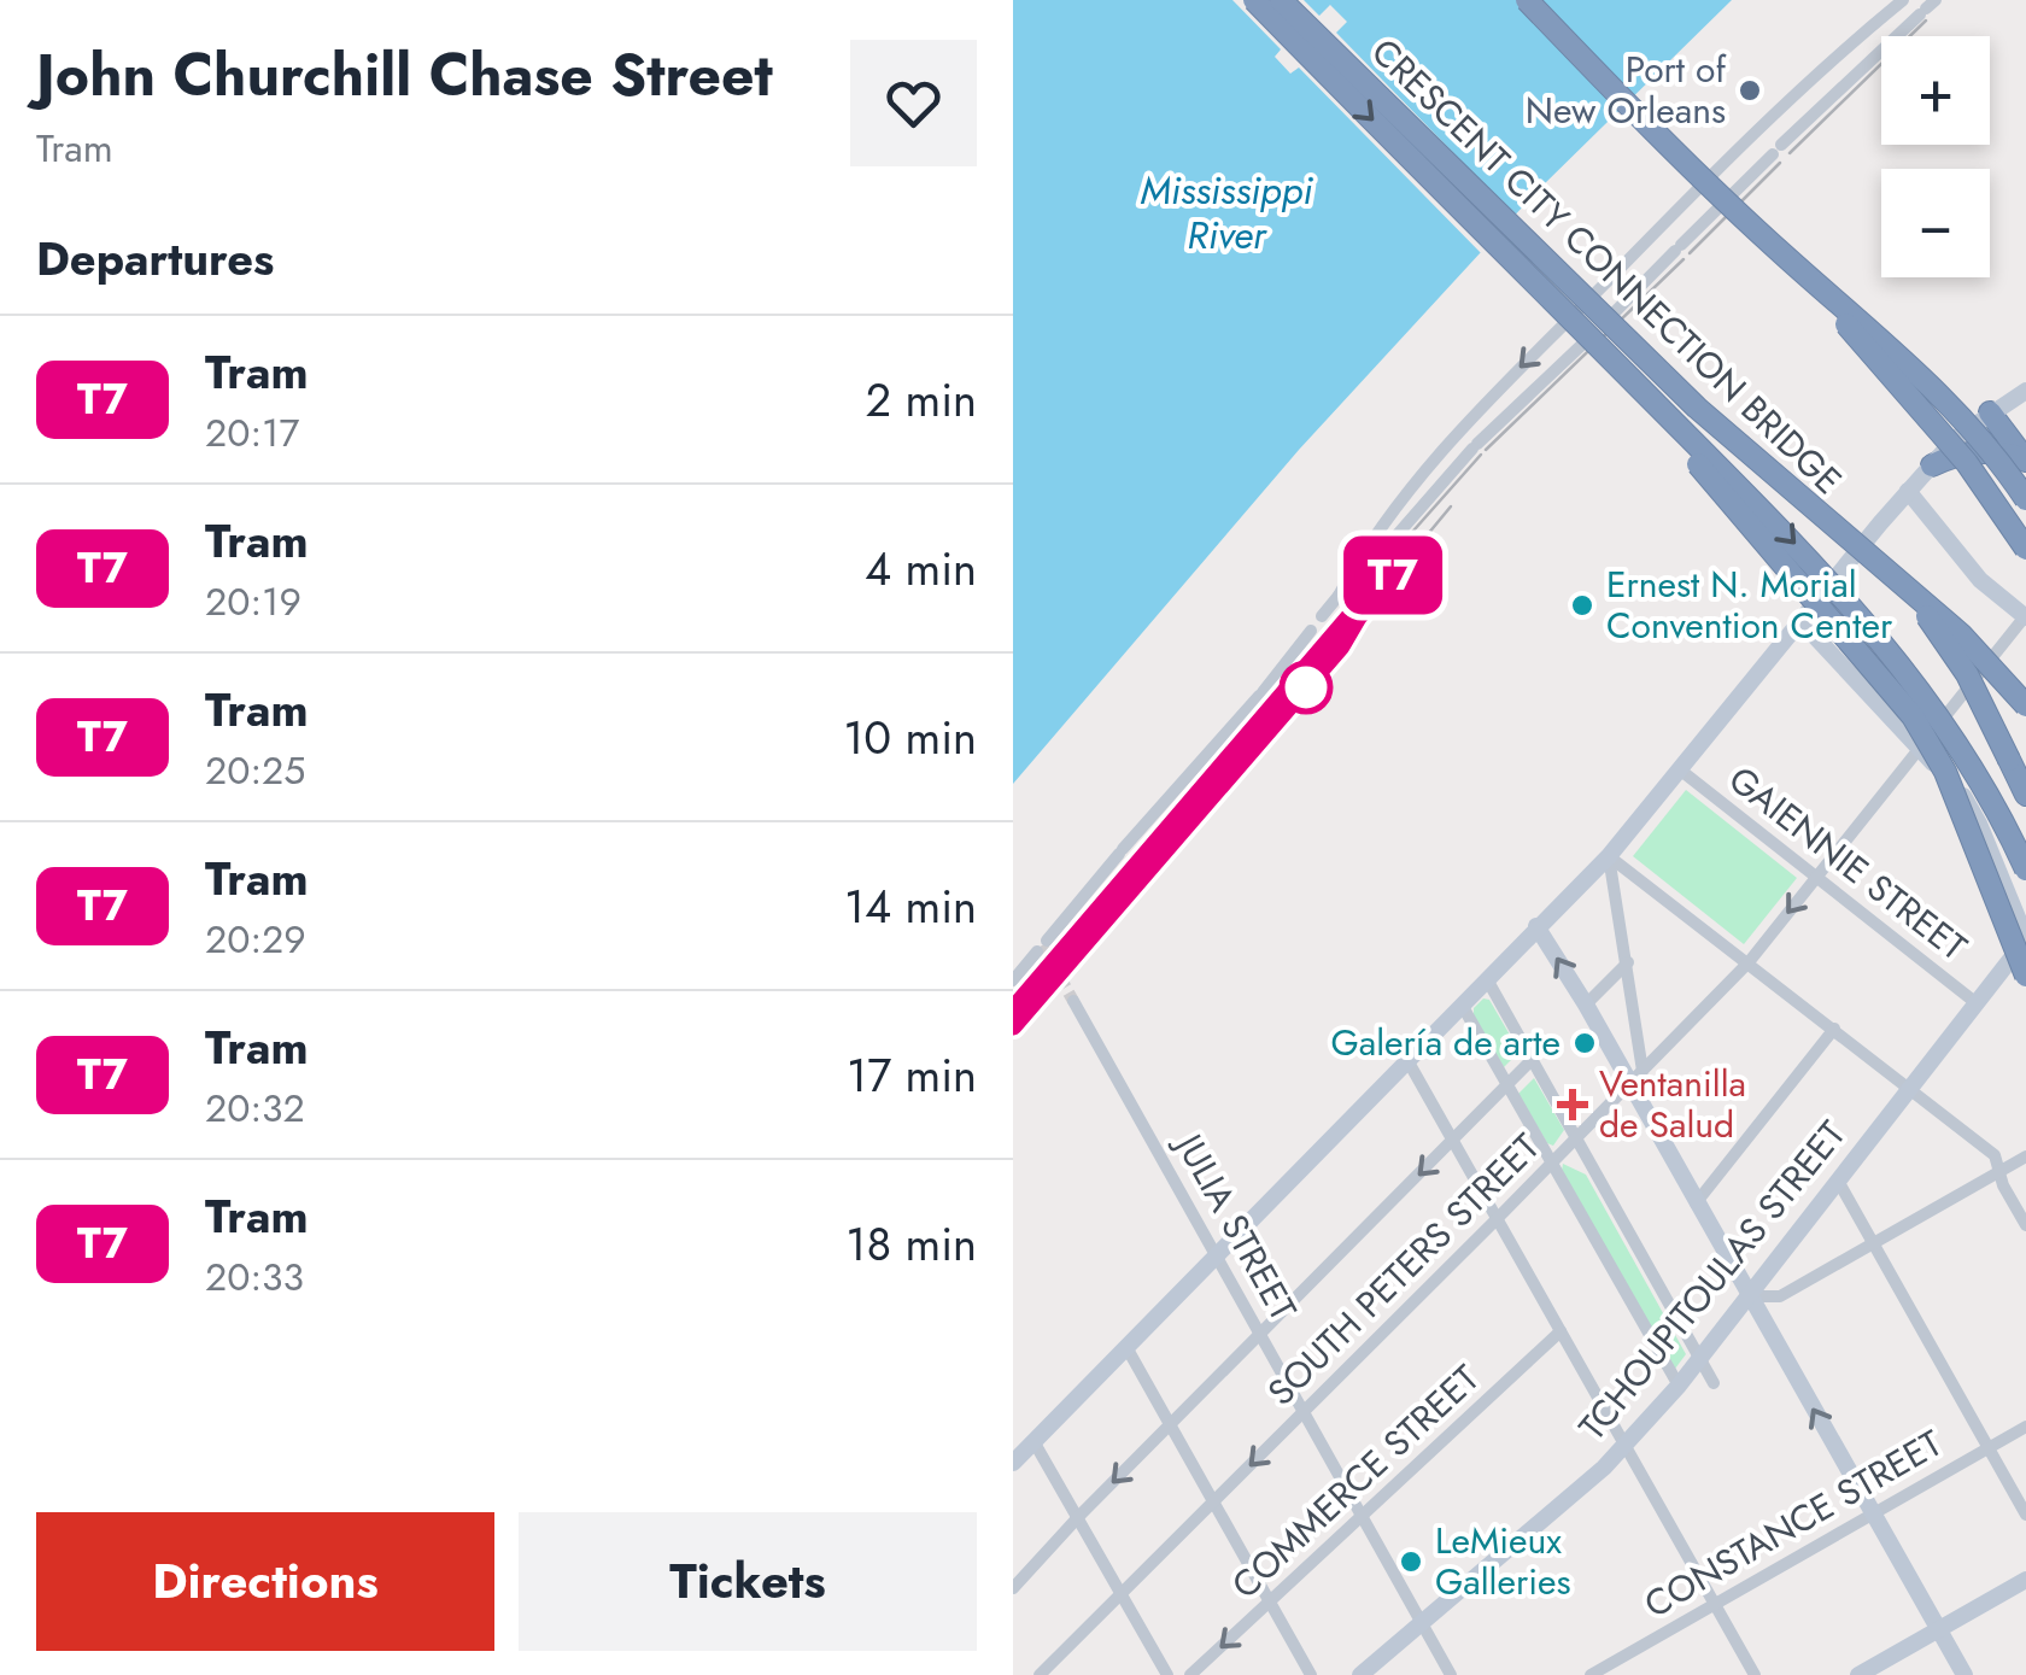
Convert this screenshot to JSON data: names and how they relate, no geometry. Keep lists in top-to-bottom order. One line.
{"streets":{"highway":["CRESCENT CITY CONNECTION BRIDGE"],"street":["GAIENNIE STREET","JULIA STREET","SOUTH PETERS STREET","TCHOUPITOULAS STREET","COMMERCE STREET","CONSTANCE STREET"]},"crossings":[["GAIENNIE STREET","SOUTH PETERS STREET"],["GAIENNIE STREET","TCHOUPITOULAS STREET"],["JULIA STREET","SOUTH PETERS STREET"],["JULIA STREET","TCHOUPITOULAS STREET"],["JULIA STREET","COMMERCE STREET"]],"water":["Mississippi River"],"places":{"other":["Port of New Orleans","Ernest N. Morial Convention Center","Galería de arte","LeMieux Galleries"],"health":["Ventanilla de Salud"]},"lines":["tram line T7"],"page":{"heading":[["John Churchill Chase Street","Tram"],"Departures"],"on_map":"T7","map_buttons":["+","−"],"list":[{"mark":"T7","name":"Tram","note":"20:17","value":"2 min"},{"mark":"T7","name":"Tram","note":"20:19","value":"4 min"},{"mark":"T7","name":"Tram","note":"20:25","value":"10 min"},{"mark":"T7","name":"Tram","note":"20:29","value":"14 min"},{"mark":"T7","name":"Tram","note":"20:32","value":"17 min"},{"mark":"T7","name":"Tram","note":"20:33","value":"18 min"}],"buttons":["Directions","Tickets"]}}
